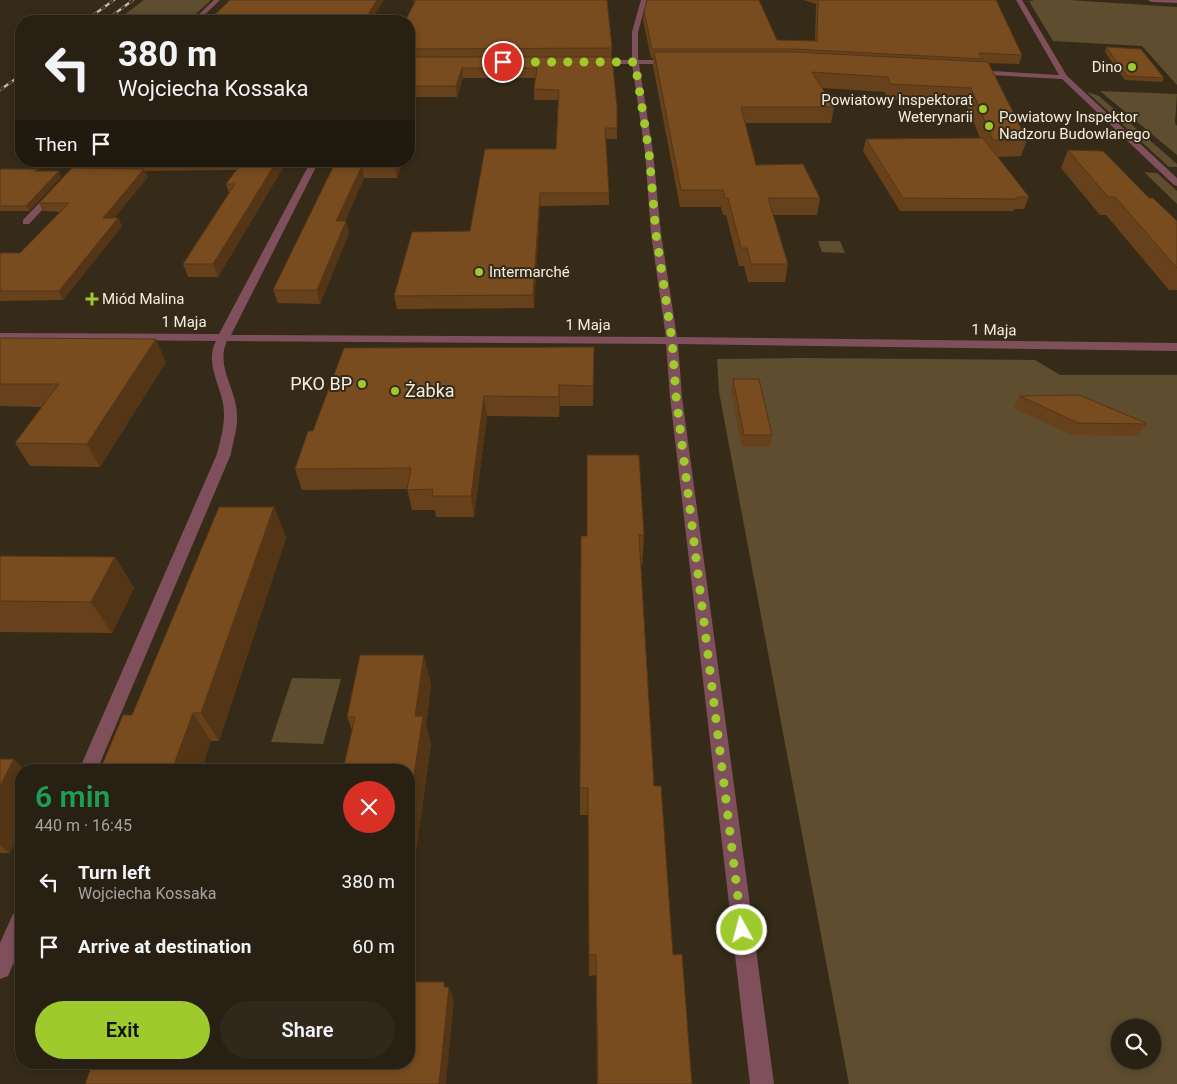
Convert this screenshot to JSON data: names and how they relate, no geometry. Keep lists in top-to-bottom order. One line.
{"streets":{"street":["1 Maja"]},"places":{"other":["Dino","Powiatowy Inspektorat Weterynarii","Powiatowy Inspektor Nadzoru Budowlanego","Intermarché","PKO BP","Żabka"],"health":["Miód Malina"]},"page":{"turn":["380 m","Wojciecha Kossaka"],"then":"Then","heading":["6 min","440 m · 16:45"],"list":[{"name":"Turn left","note":"Wojciecha Kossaka","value":"380 m"},{"name":"Arrive at destination","value":"60 m"}],"buttons":["Exit","Share"]}}
